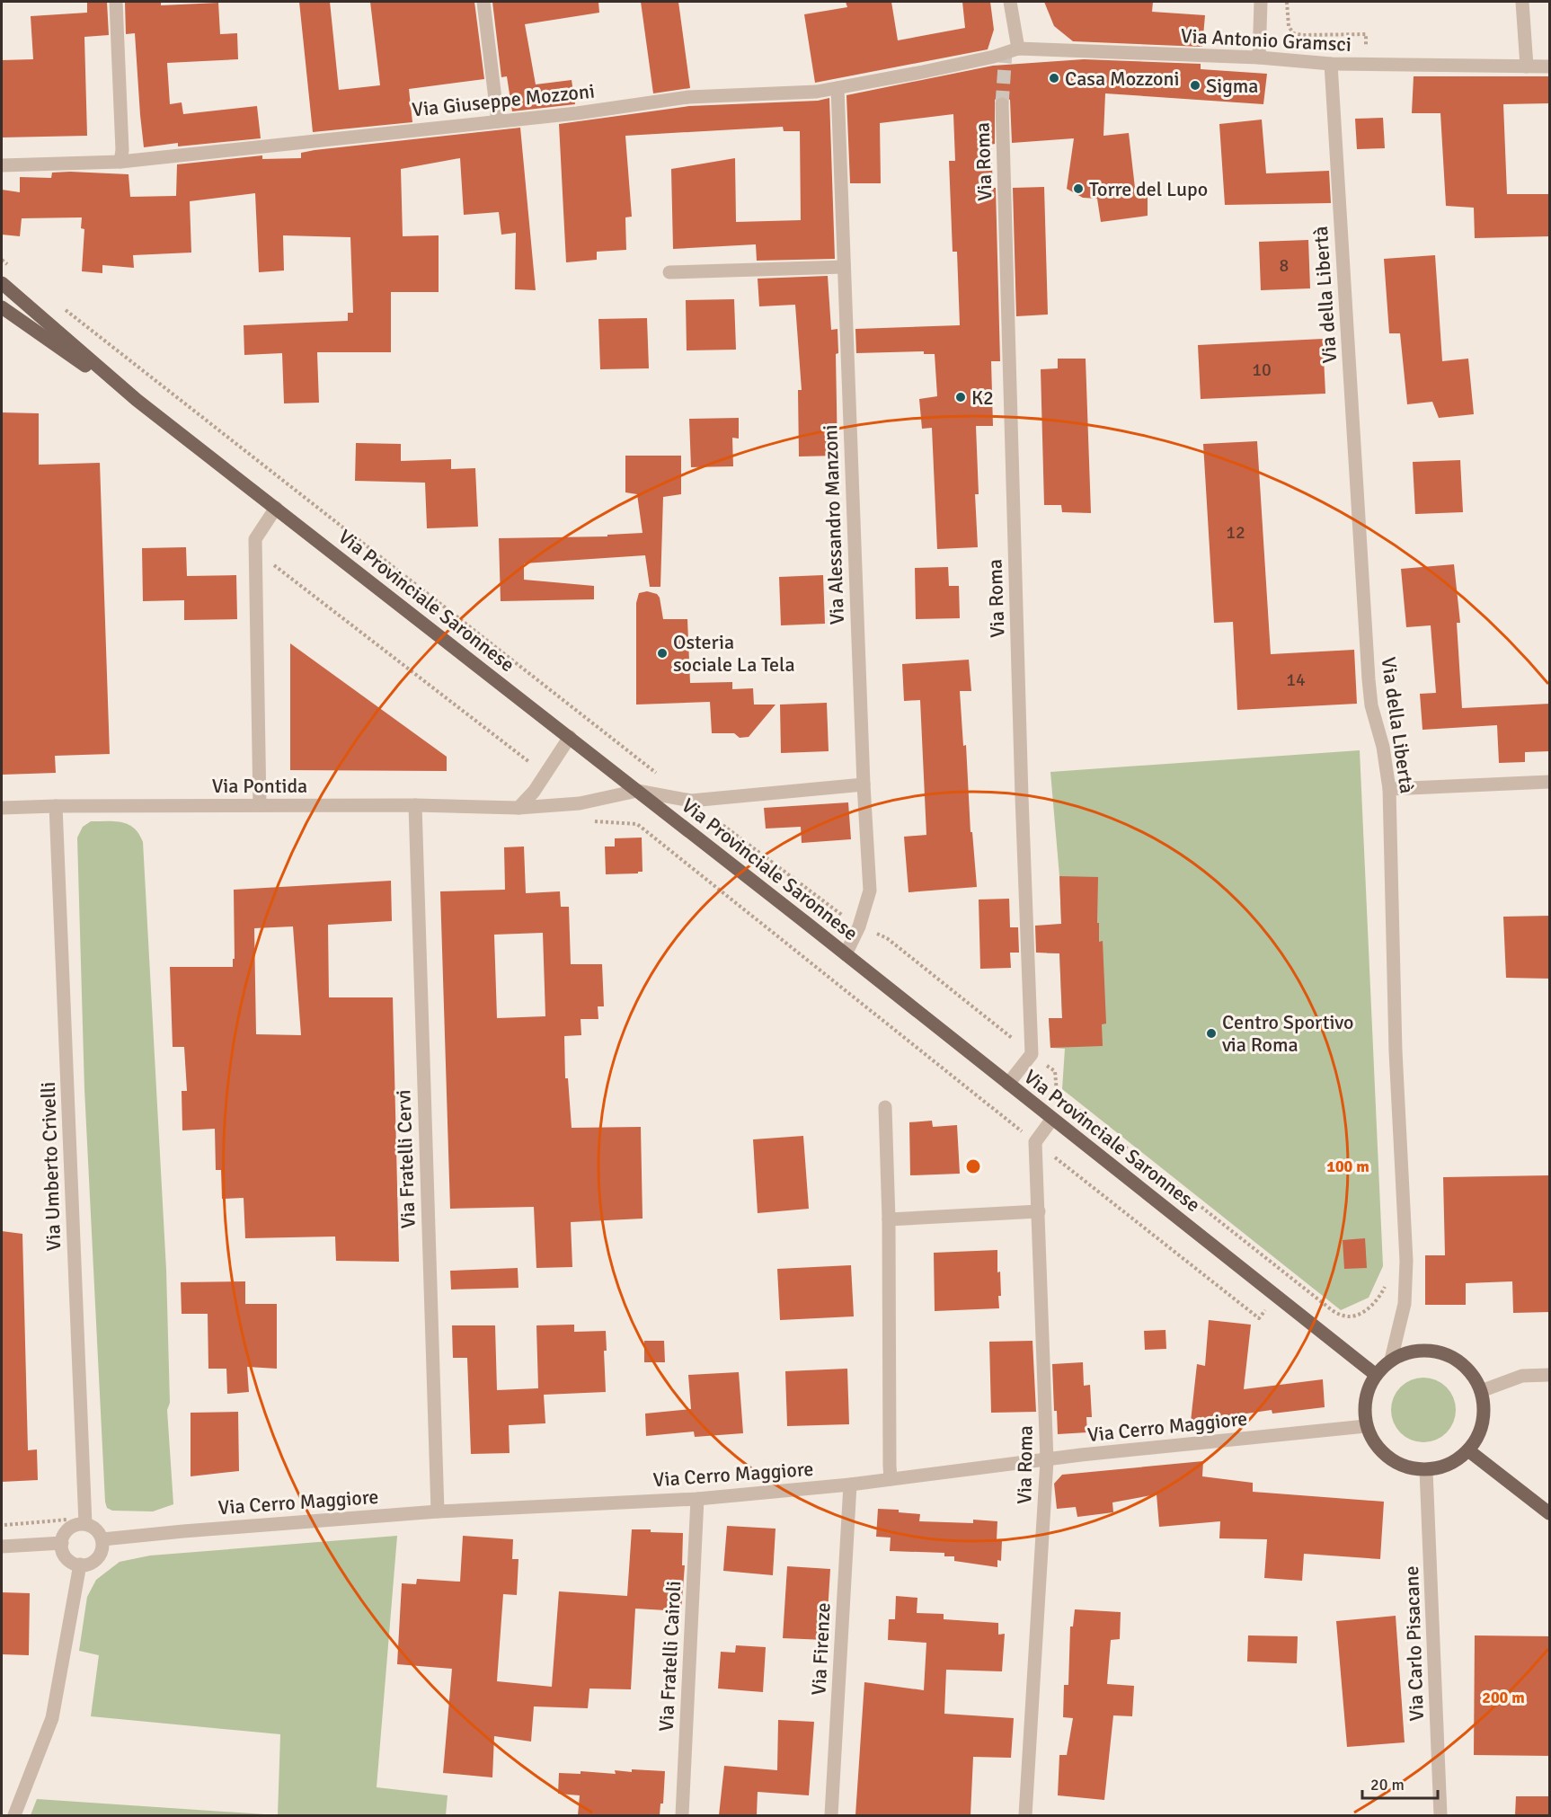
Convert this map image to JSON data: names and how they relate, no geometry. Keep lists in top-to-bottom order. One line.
{"streets":{"main road":["Via Provinciale Saronnese"],"street":["Via Antonio Gramsci","Via Giuseppe Mozzoni","Via Roma","Via della Libertà","Via Alessandro Manzoni","Via Pontida","Via Fratelli Cervi","Via Umberto Crivelli","Via Cerro Maggiore","Via Carlo Pisacane","Via Firenze","Via Fratelli Cairoli"]},"crossings":[["Via Antonio Gramsci","Via Giuseppe Mozzoni"],["Via Antonio Gramsci","Via della Libertà"],["Via Giuseppe Mozzoni","Via Alessandro Manzoni"],["Via Roma","Via Cerro Maggiore"],["Via della Libertà","Via Provinciale Saronnese"],["Via della Libertà","Via Cerro Maggiore"],["Via della Libertà","Via Carlo Pisacane"],["Via Alessandro Manzoni","Via Provinciale Saronnese"],["Via Provinciale Saronnese","Via Pontida"],["Via Provinciale Saronnese","Via Cerro Maggiore"],["Via Provinciale Saronnese","Via Carlo Pisacane"],["Via Pontida","Via Fratelli Cervi"],["Via Pontida","Via Umberto Crivelli"],["Via Fratelli Cervi","Via Cerro Maggiore"],["Via Umberto Crivelli","Via Cerro Maggiore"],["Via Cerro Maggiore","Via Carlo Pisacane"],["Via Cerro Maggiore","Via Firenze"],["Via Cerro Maggiore","Via Fratelli Cairoli"]],"places":["Casa Mozzoni","Sigma","Torre del Lupo","K2","Osteria sociale La Tela","Centro Sportivo via Roma"],"house_numbers":["8","10","12","14"],"scale_bar":"20 m","rings":["100 m","200 m"]}
